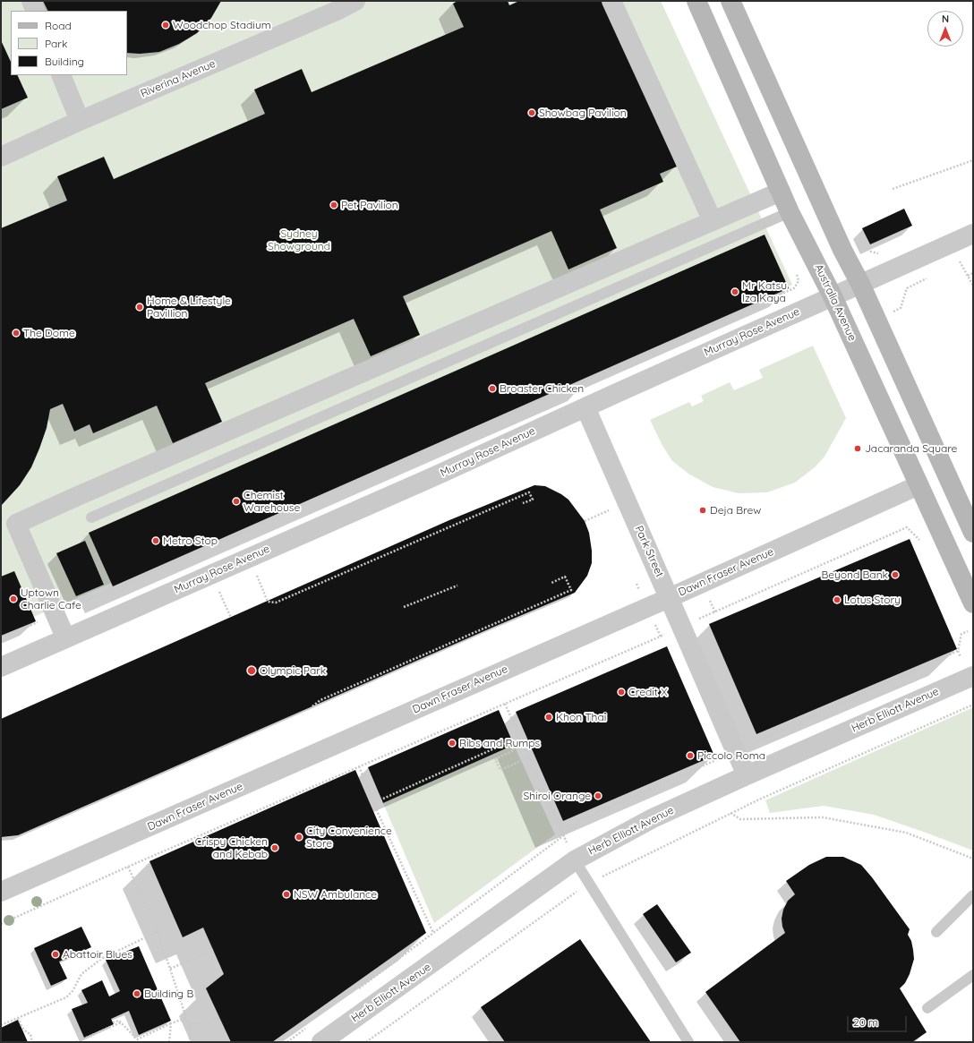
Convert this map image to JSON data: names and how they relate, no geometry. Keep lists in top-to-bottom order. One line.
{"streets":{"main road":["Australia Avenue"],"street":["Riverina Avenue","Murray Rose Avenue","Park Street","Dawn Fraser Avenue","Herb Elliott Avenue"]},"crossings":[["Australia Avenue","Murray Rose Avenue"],["Australia Avenue","Dawn Fraser Avenue"],["Murray Rose Avenue","Park Street"],["Park Street","Dawn Fraser Avenue"],["Park Street","Herb Elliott Avenue"]],"parks":["Sydney Showground"],"places":["Woodchop Stadium","Showbag Pavilion","Pet Pavilion","Mr Katsu Iza Kaya","Home & Lifestyle Pavillion","The Dome","Broaster Chicken","Jacaranda Square","Chemist Warehouse","Deja Brew","Metro Stop","Beyond Bank","Uptown Charlie Cafe","Lotus Story","Olympic Park","Credit X","Khon Thai","Ribs and Rumps","Piccolo Roma","Shiroi Orange","City Convenience Store","Crispy Chicken and Kebab","NSW Ambulance","Abattoir Blues","Building B"],"legend":["Road","Park","Building"],"scale_bar":"20 m","north":"top"}
